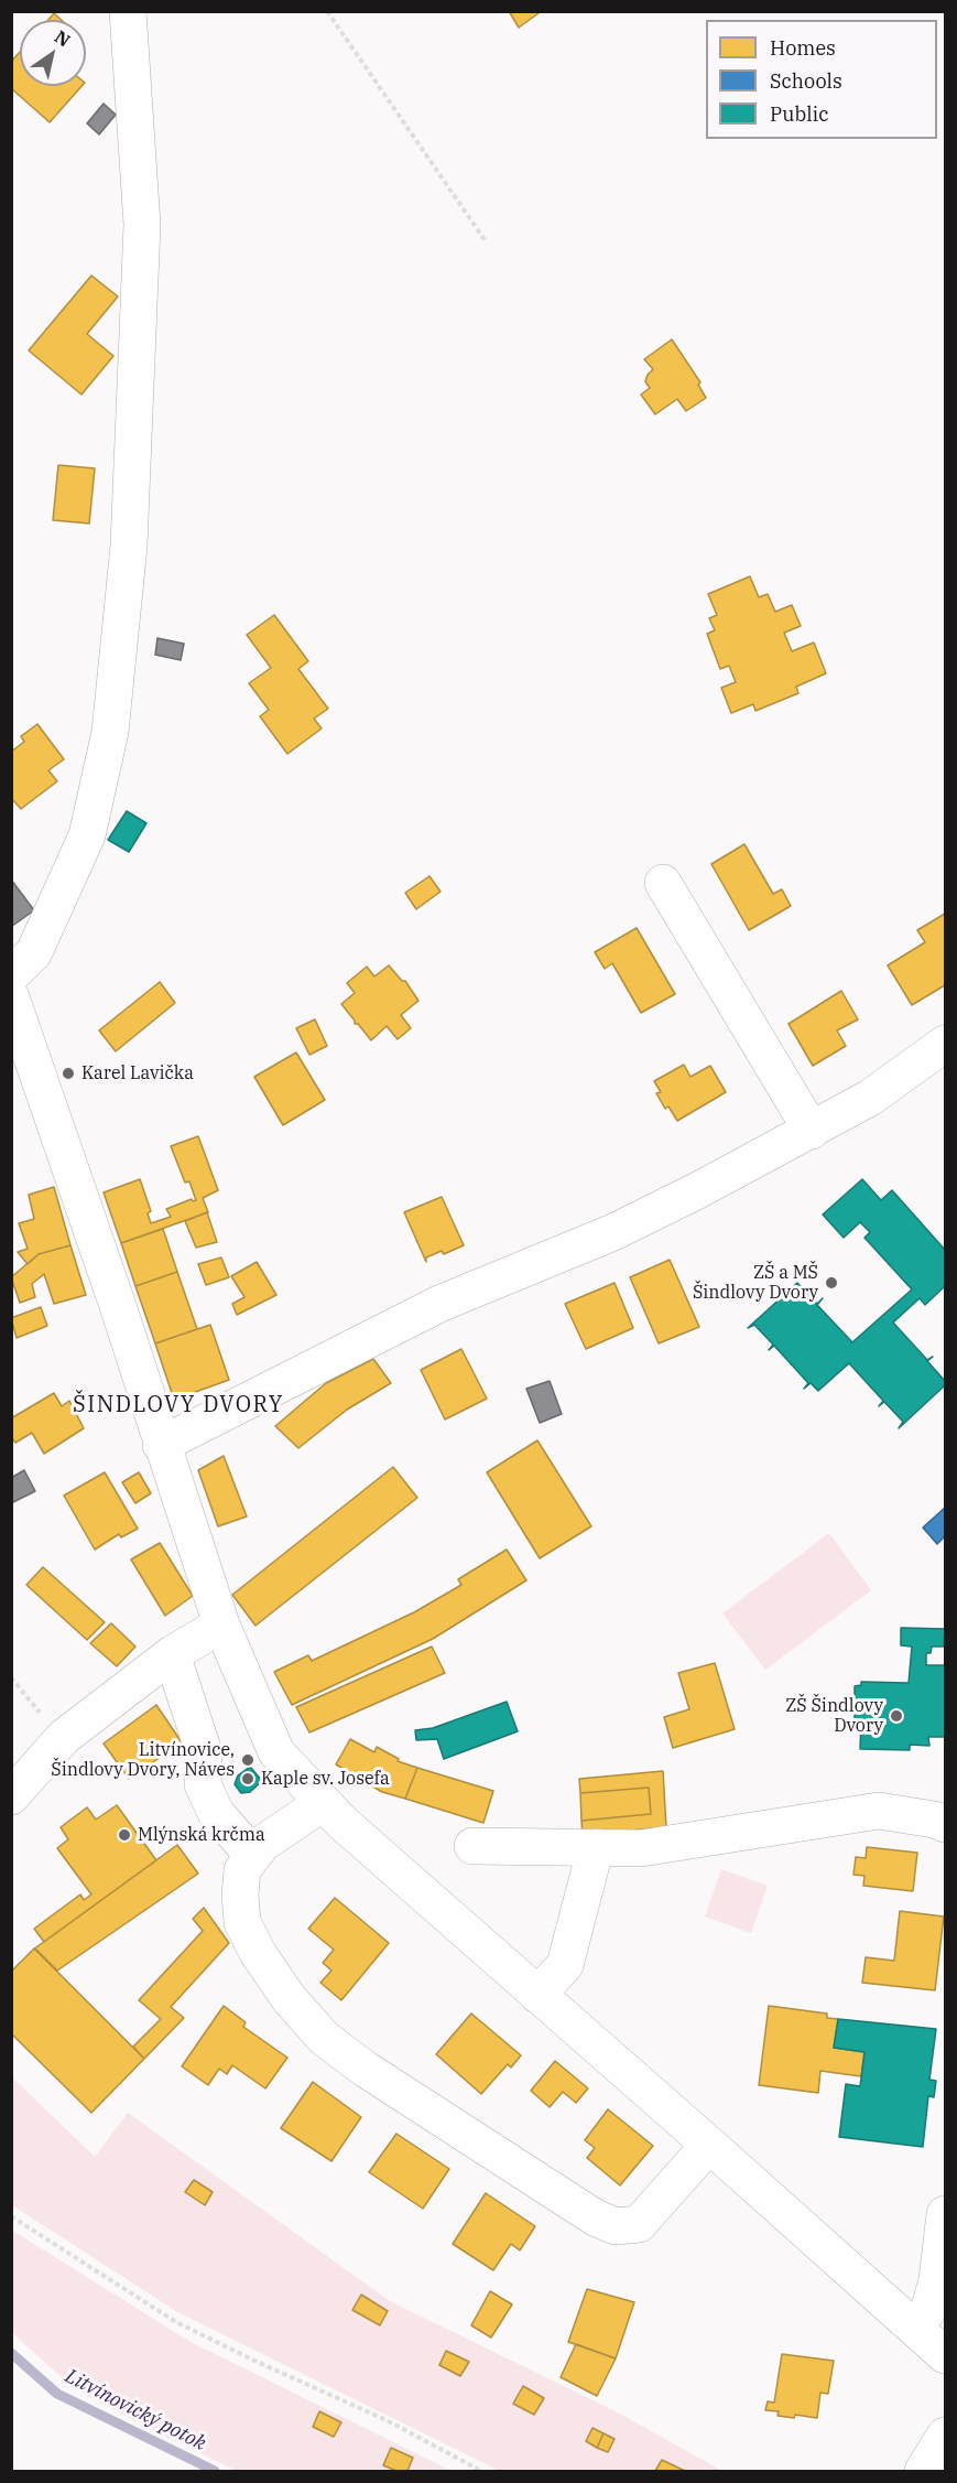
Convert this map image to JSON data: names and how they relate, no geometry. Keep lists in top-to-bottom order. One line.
{"districts":["ŠINDLOVY DVORY"],"water":["Litvínovický potok"],"places":["Karel Lavička","ZŠ a MŠ Šindlovy Dvory","ZŠ Šindlovy Dvory","Litvínovice, Šindlovy Dvory, Náves","Kaple sv. Josefa","Mlýnská krčma"],"legend":["Homes","Schools","Public"],"north":"top right"}
